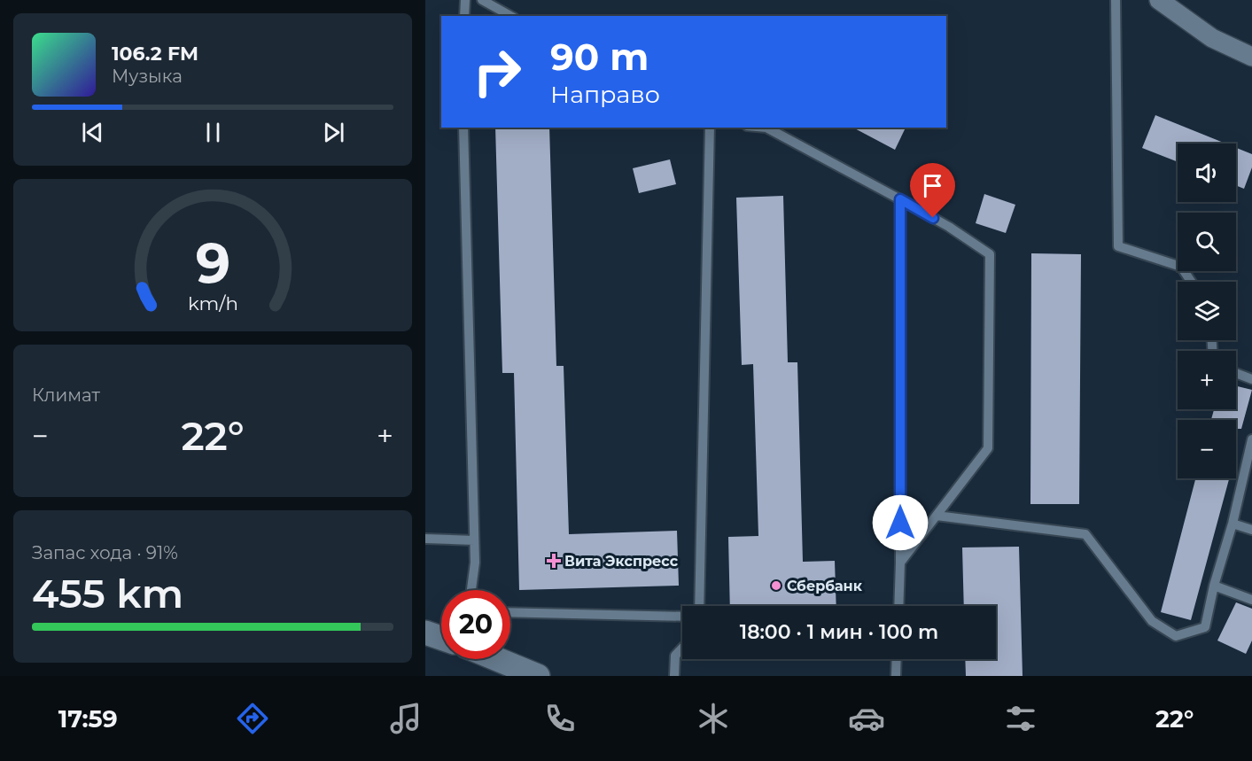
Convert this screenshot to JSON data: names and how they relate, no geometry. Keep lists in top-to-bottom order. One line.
{"places":{"health":["Вита Экспресс"],"other":["Сбербанк"]},"page":{"turn":["90 m","Направо"],"song":["106.2 FM","Музыка"],"map_buttons":["+","−"],"tile":["Климат",["Запас хода · 91%","455 km"]],"heat":["−","22°","+"],"limit":"20","trip":"18:00 · 1 мин · 100 m","tabs":["17:59","22°"],"gauge":["9","km/h"]}}
